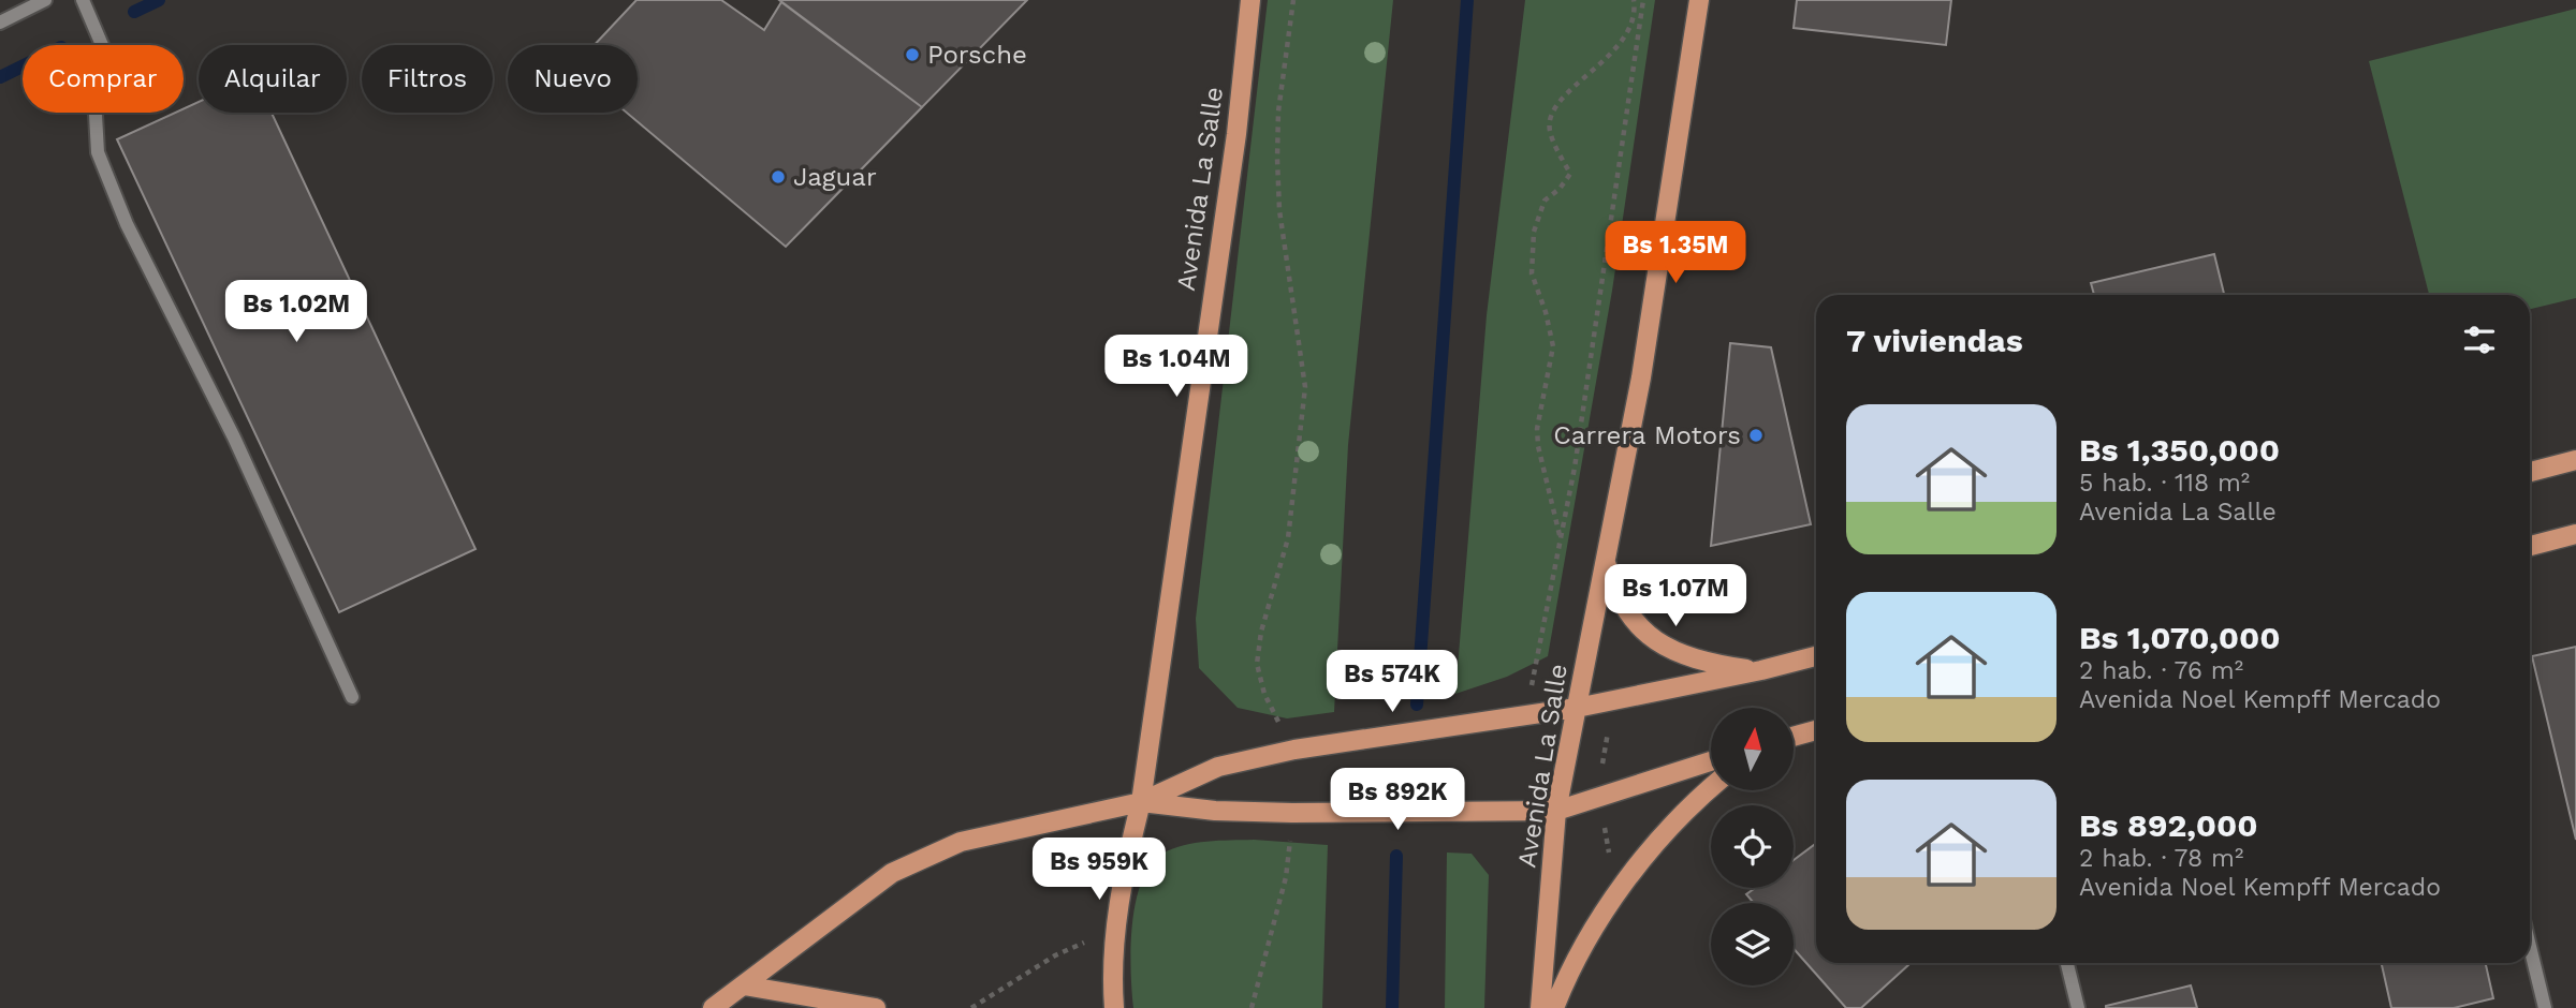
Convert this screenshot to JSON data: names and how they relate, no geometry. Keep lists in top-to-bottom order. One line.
{"streets":{"main road":["Avenida La Salle"]},"places":["Porsche","Jaguar","Carrera Motors"],"north":"top","page":{"chip":["Comprar","Alquilar","Filtros","Nuevo"],"price":["Bs 1.35M","Bs 1.02M","Bs 1.04M","Bs 1.07M","Bs 574K","Bs 892K","Bs 959K"],"heading":"7 viviendas","list":[{"name":"Bs 1,350,000","note":"5 hab. · 118 m² · Avenida La Salle"},{"name":"Bs 1,070,000","note":"2 hab. · 76 m² · Avenida Noel Kempff Mercado"},{"name":"Bs 892,000","note":"2 hab. · 78 m² · Avenida Noel Kempff Mercado"}]}}
